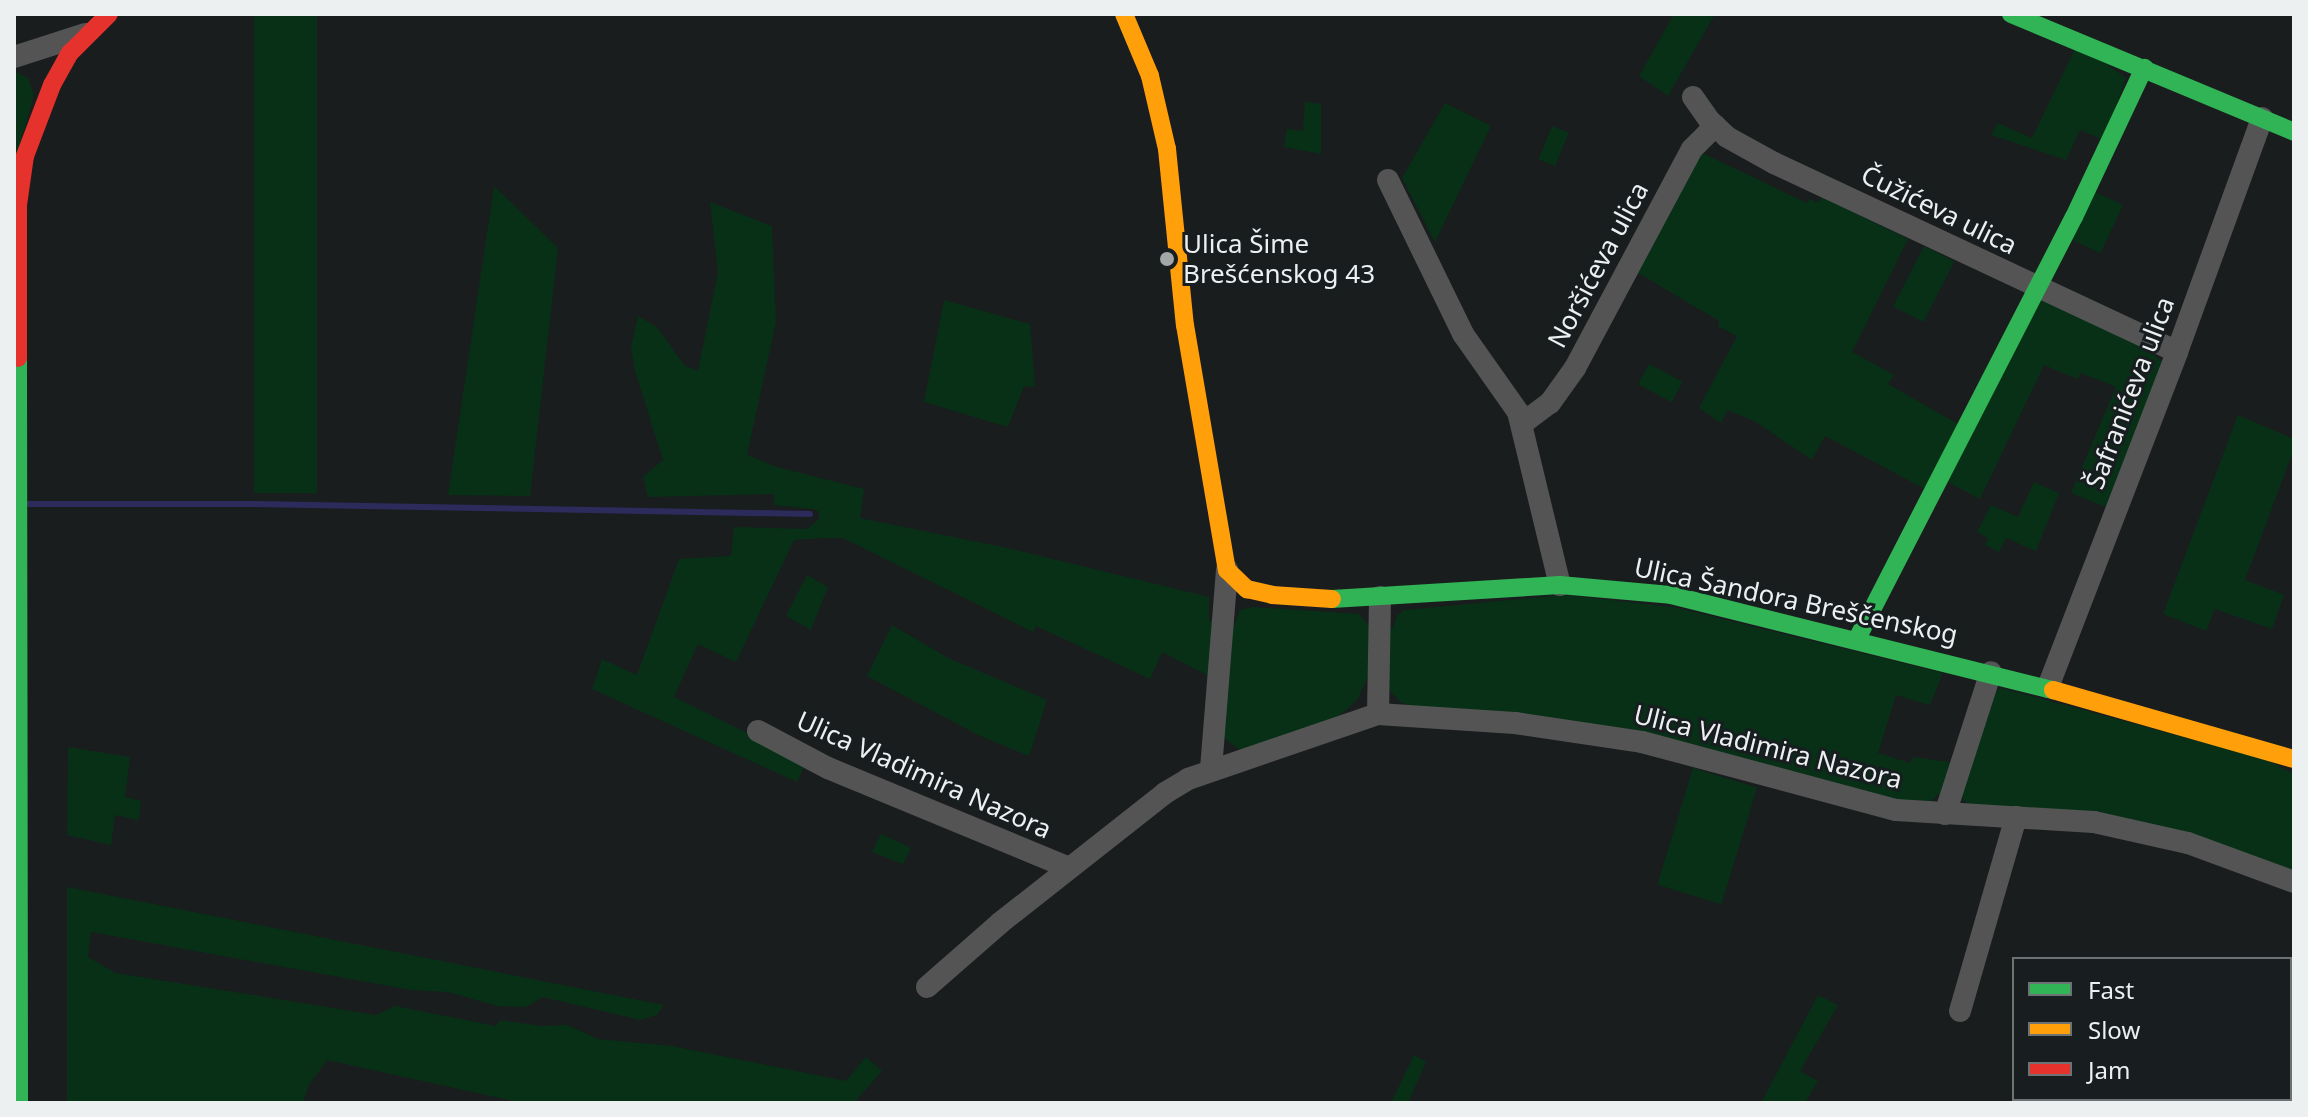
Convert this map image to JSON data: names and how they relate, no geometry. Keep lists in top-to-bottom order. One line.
{"streets":{"street":["Čužićeva ulica","Noršićeva ulica","Šafranićeva ulica","Ulica Šandora Breščenskog","Ulica Vladimira Nazora"]},"crossings":[["Čužićeva ulica","Noršićeva ulica"],["Čužićeva ulica","Šafranićeva ulica"],["Šafranićeva ulica","Ulica Šandora Breščenskog"]],"places":["Ulica Šime Brešćenskog 43"],"legend":["Fast","Slow","Jam"]}
